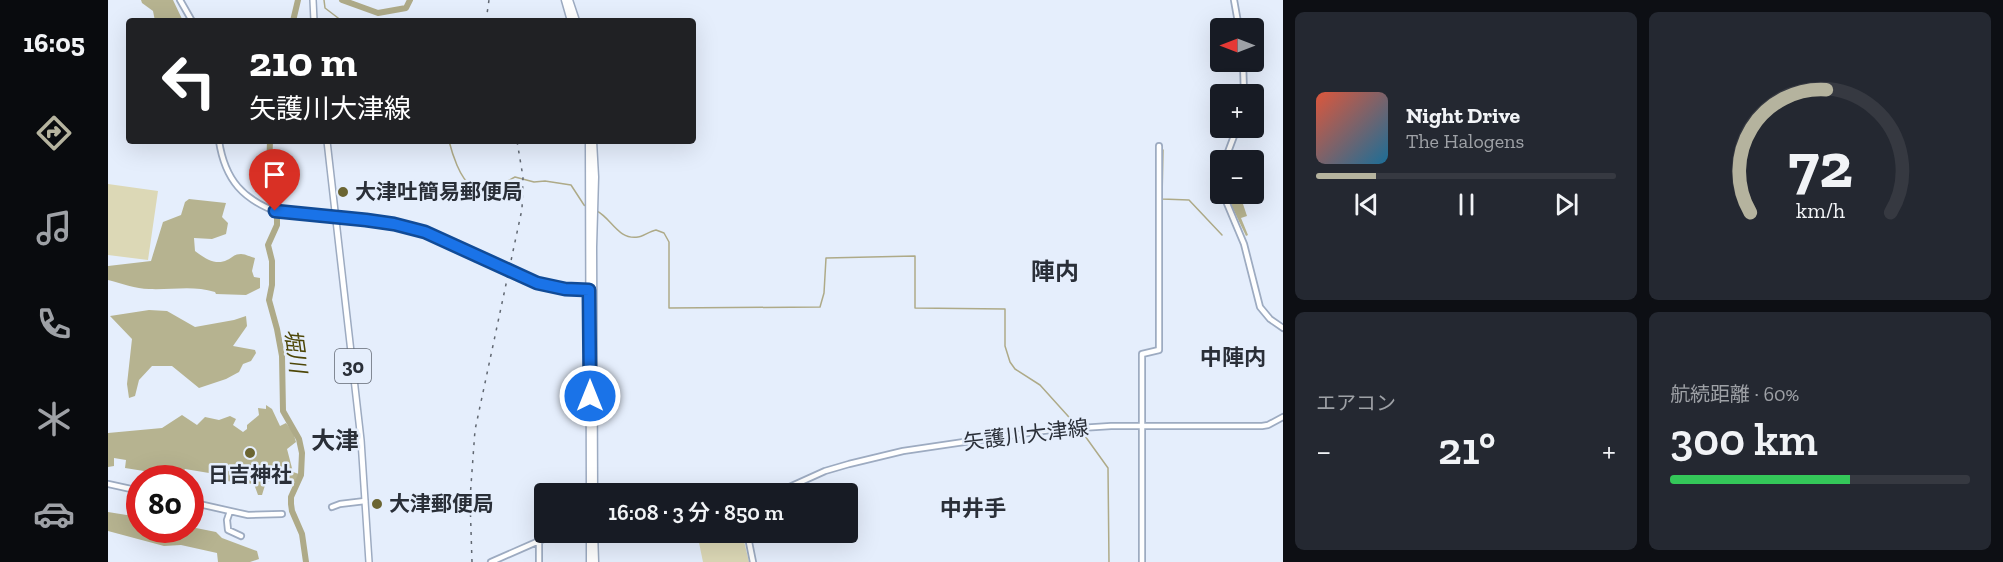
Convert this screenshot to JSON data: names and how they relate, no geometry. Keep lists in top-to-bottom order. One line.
{"streets":{"main road":["30","矢護川大津線"]},"districts":["陣内","中陣内","大津","中井手"],"water":["堀川"],"places":["大津吐簡易郵便局","日吉神社","大津郵便局"],"north":"left","page":{"tabs":"16:05","map_buttons":["+","−"],"turn":["210 m","矢護川大津線"],"song":["Night Drive","The Halogens"],"tile":["エアコン",["航続距離 · 60%","300 km"]],"heat":["−","21°","+"],"limit":"80","trip":"16:08 · 3 分 · 850 m","gauge":["72","km/h"]}}
